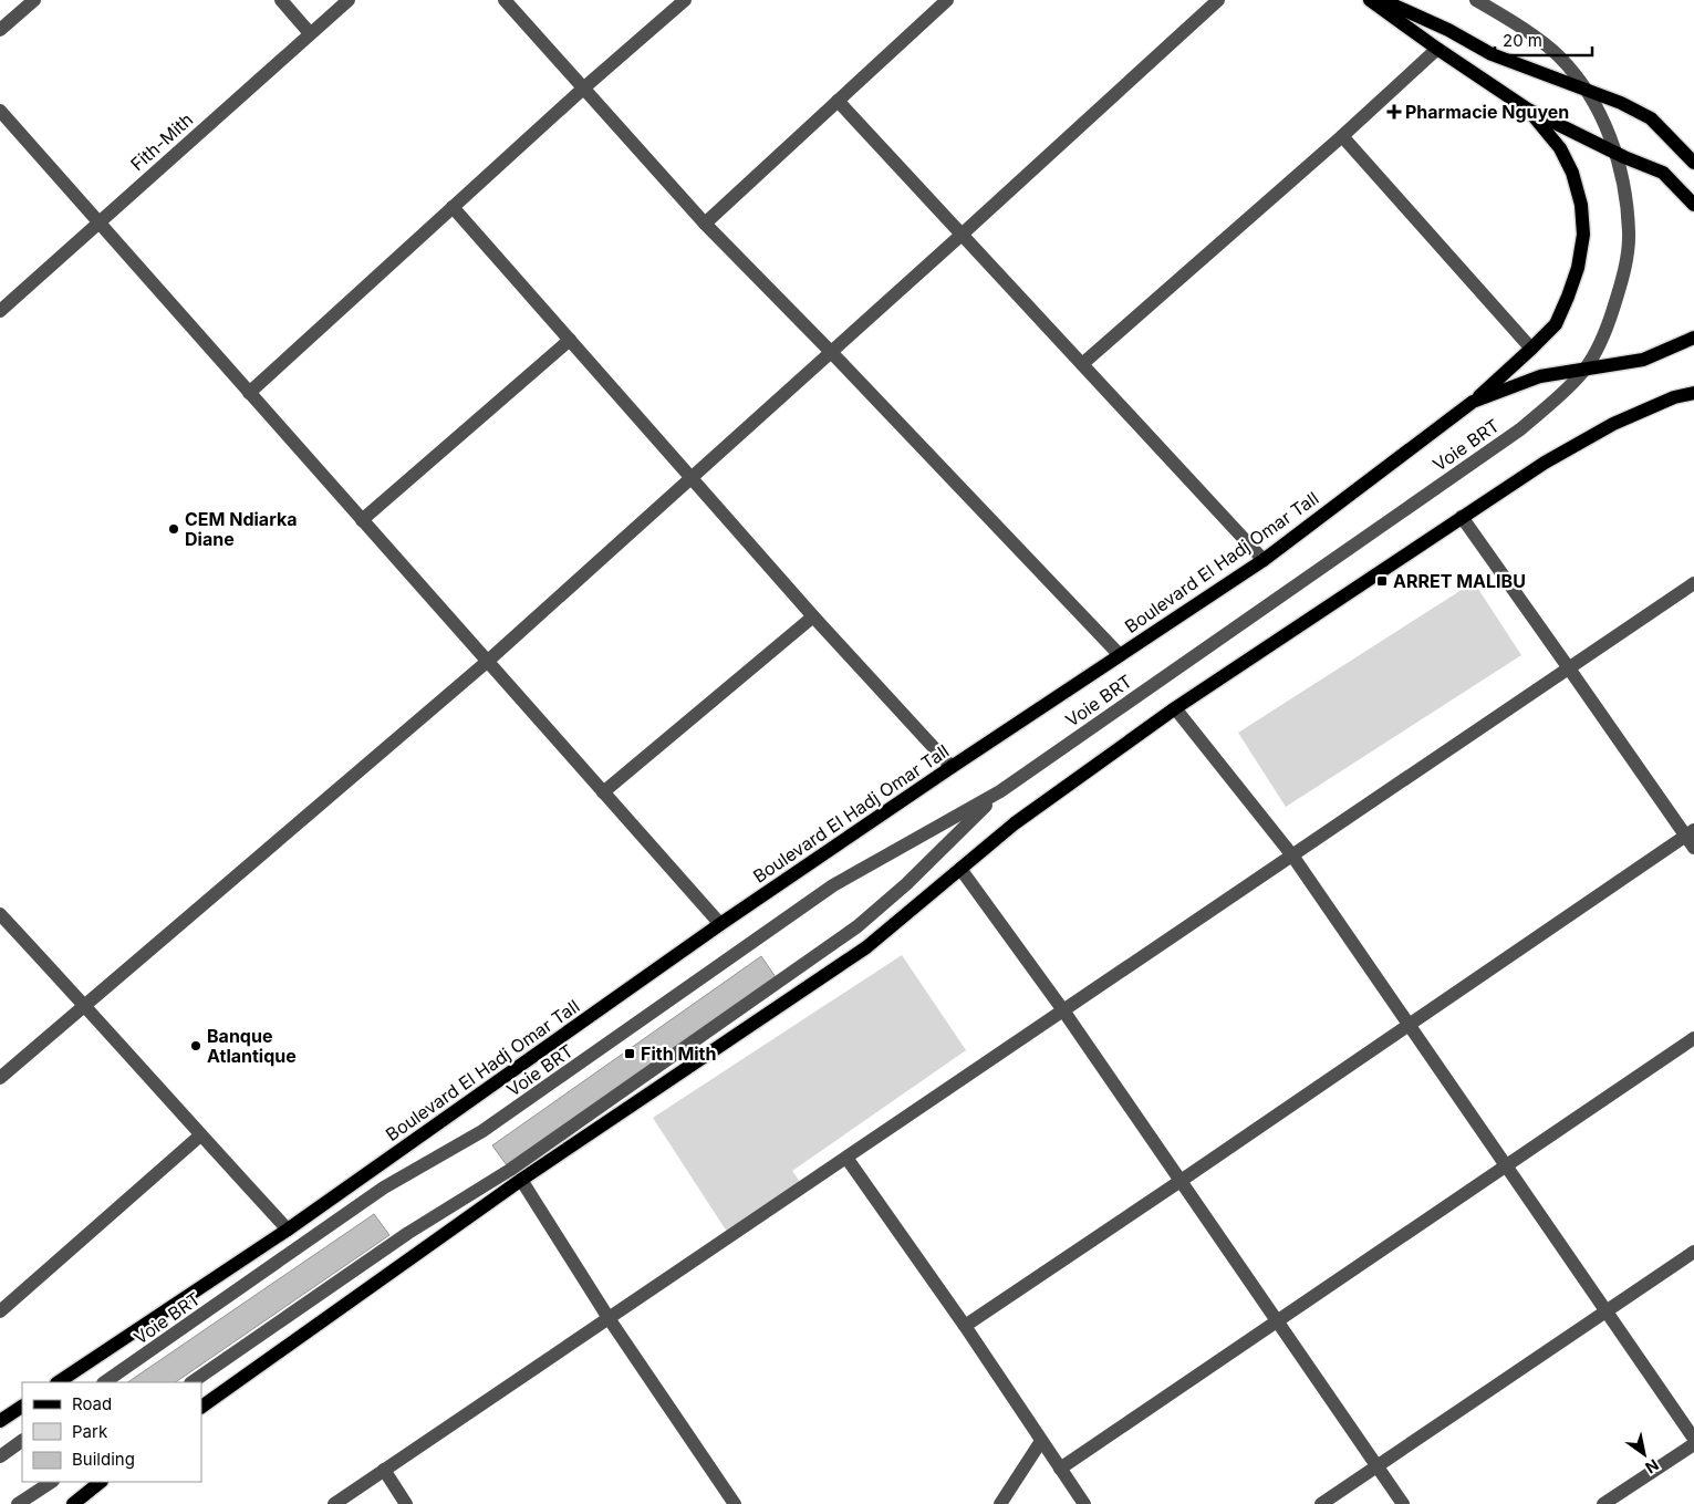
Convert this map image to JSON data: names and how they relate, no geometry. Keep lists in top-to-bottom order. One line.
{"streets":{"main road":["Boulevard El Hadj Omar Tall"],"street":["Fith-Mith","Voie BRT"]},"crossings":[["Voie BRT","Boulevard El Hadj Omar Tall"]],"places":{"health":["Pharmacie Nguyen"],"other":["CEM Ndiarka Diane","Banque Atlantique"],"transit":["ARRET MALIBU","Fith Mith"]},"legend":["Road","Park","Building"],"scale_bar":"20 m","north":"bottom right"}
